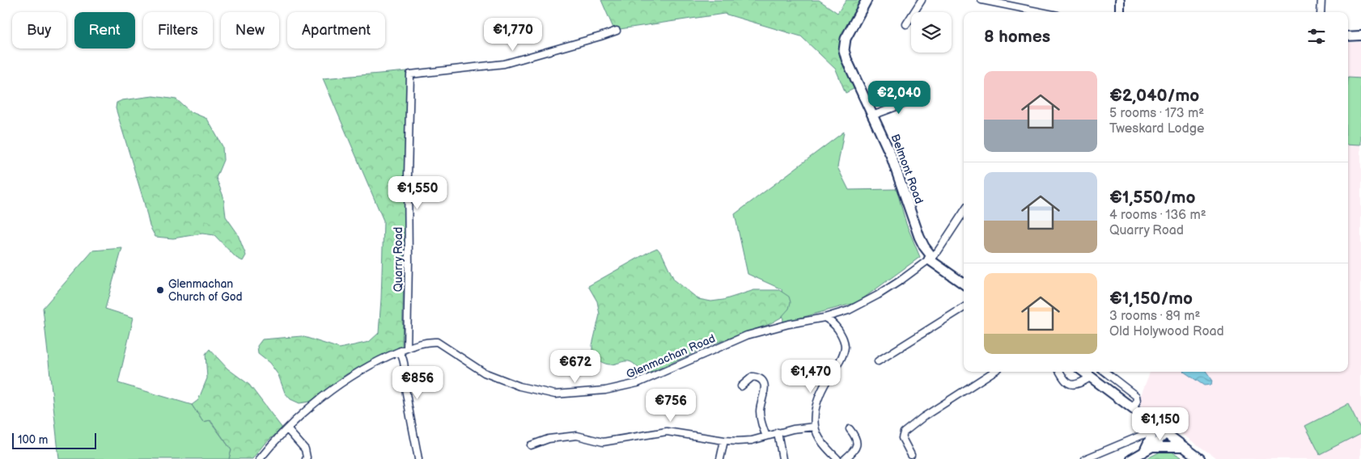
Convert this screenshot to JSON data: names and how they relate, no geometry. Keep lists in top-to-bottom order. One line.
{"streets":{"main road":["Belmont Road"],"street":["Quarry Road","Glenmachan Road"]},"crossings":[["Belmont Road","Glenmachan Road"],["Quarry Road","Glenmachan Road"]],"places":["Glenmachan Church of God"],"scale_bar":"100 m","page":{"chip":["Buy","Rent","Filters","New","Apartment"],"heading":"8 homes","price":["€1,770","€2,040","€1,550","€672","€1,470","€856","€756","€1,150"],"list":[{"name":"€2,040/mo","note":"5 rooms · 173 m² · Tweskard Lodge"},{"name":"€1,550/mo","note":"4 rooms · 136 m² · Quarry Road"},{"name":"€1,150/mo","note":"3 rooms · 89 m² · Old Holywood Road"}],"scale":"100 m"}}
